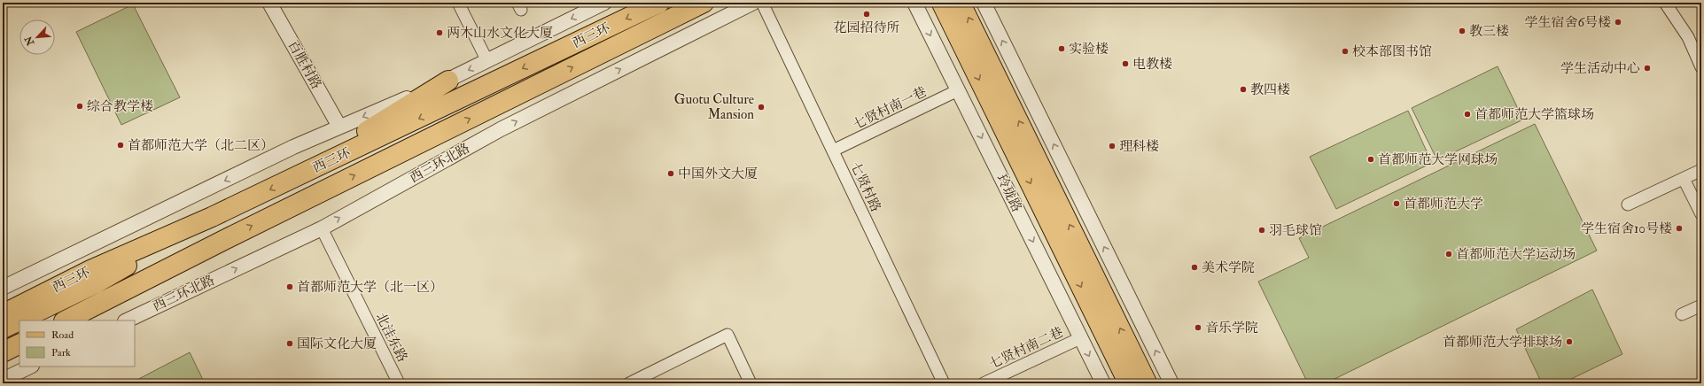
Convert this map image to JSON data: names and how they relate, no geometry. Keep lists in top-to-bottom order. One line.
{"streets":{"highway":["西三环"],"main road":["玲珑路"],"street":["百胜村路","七贤村南一巷","西三环北路","七贤村路","北洼东路","七贤村南二巷"]},"crossings":[["七贤村南一巷","七贤村路"],["七贤村南一巷","玲珑路"],["西三环北路","北洼东路"],["玲珑路","七贤村南二巷"]],"places":["花园招待所","学生宿舍6号楼","教三楼","两木山水文化大厦","实验楼","校本部图书馆","电教楼","学生活动中心","教四楼","综合教学楼","Guotu Culture Mansion","首都师范大学篮球场","首都师范大学（北二区）","理科楼","首都师范大学网球场","中国外文大厦","首都师范大学","学生宿舍10号楼","羽毛球馆","首都师范大学运动场","美术学院","首都师范大学（北一区）","音乐学院","首都师范大学排球场","国际文化大厦"],"legend":["Road","Park"],"north":"bottom left"}
